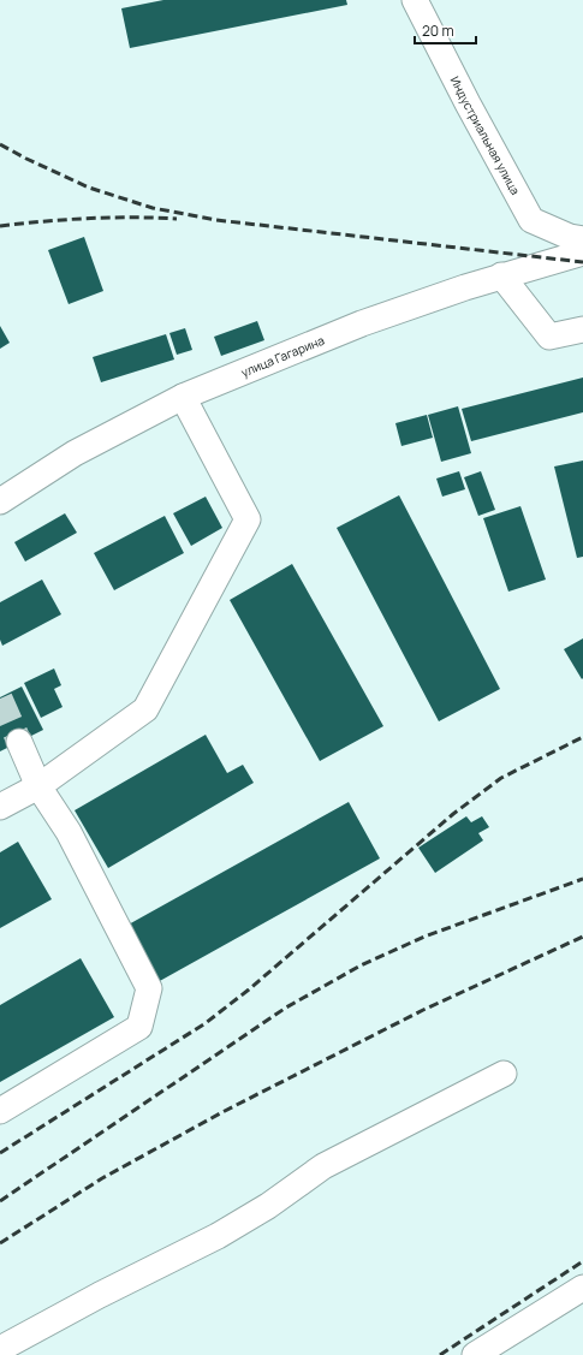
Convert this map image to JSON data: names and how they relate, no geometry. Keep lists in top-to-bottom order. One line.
{"streets":{"street":["Индустриальная улица","улица Гагарина"]},"scale_bar":"20 m"}
